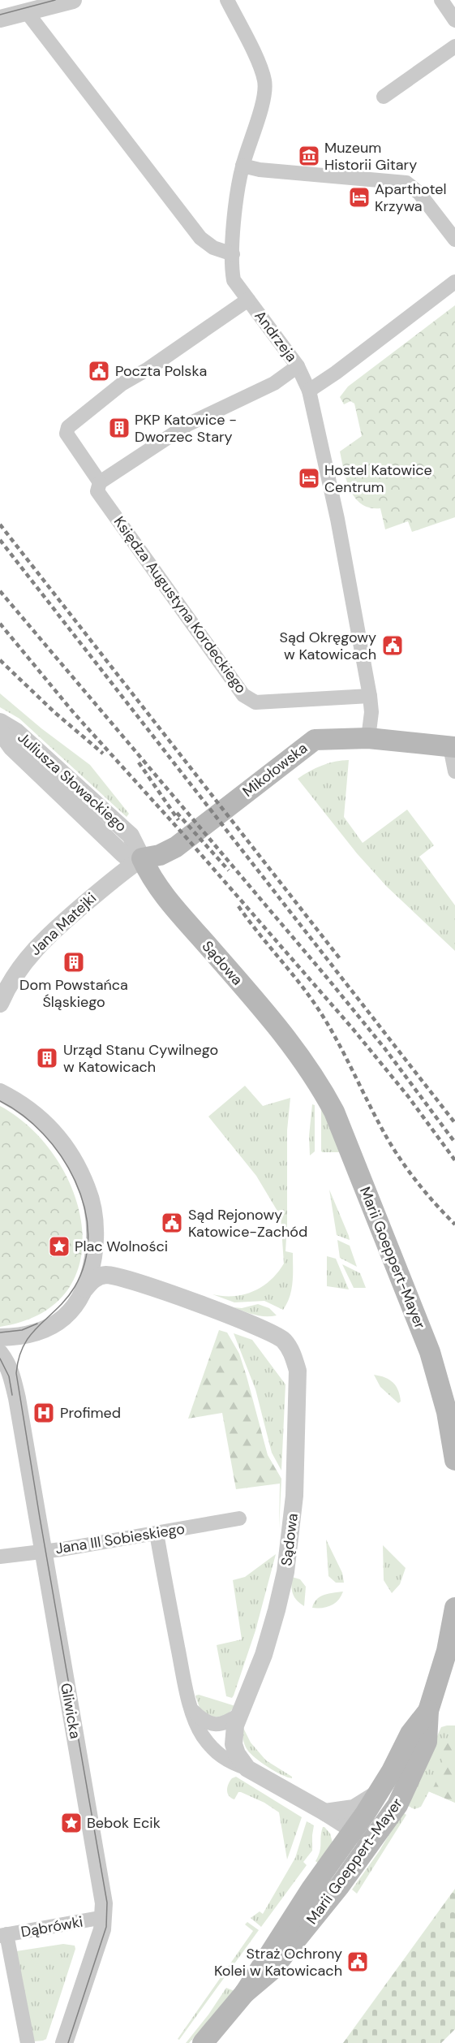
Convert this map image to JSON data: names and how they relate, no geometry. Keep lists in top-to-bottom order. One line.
{"streets":{"main road":["Mikołowska","Sądowa","Marii Goeppert-Mayer"],"street":["Andrzeja","Księdza Augustyna Kordeckiego","Juliusza Słowackiego","Jana Matejki","Jana III Sobieskiego","Gliwicka","Dąbrówki"]},"crossings":[["Andrzeja","Księdza Augustyna Kordeckiego"],["Andrzeja","Mikołowska"],["Mikołowska","Juliusza Słowackiego"],["Mikołowska","Jana Matejki"],["Mikołowska","Sądowa"],["Juliusza Słowackiego","Jana Matejki"],["Juliusza Słowackiego","Sądowa"],["Jana Matejki","Sądowa"],["Sądowa","Marii Goeppert-Mayer"],["Jana III Sobieskiego","Gliwicka"],["Gliwicka","Dąbrówki"]],"places":{"museum":["Muzeum Historii Gitary"],"hotel":["Aparthotel Krzywa","Hostel Katowice Centrum"],"public building":["Poczta Polska","Sąd Okręgowy w Katowicach","Sąd Rejonowy Katowice-Zachód","Straż Ochrony Kolei w Katowicach"],"building":["PKP Katowice - Dworzec Stary","Dom Powstańca Śląskiego","Urząd Stanu Cywilnego w Katowicach"],"place":["Plac Wolności","Bebok Ecik"],"hospital":["Profimed"]}}
